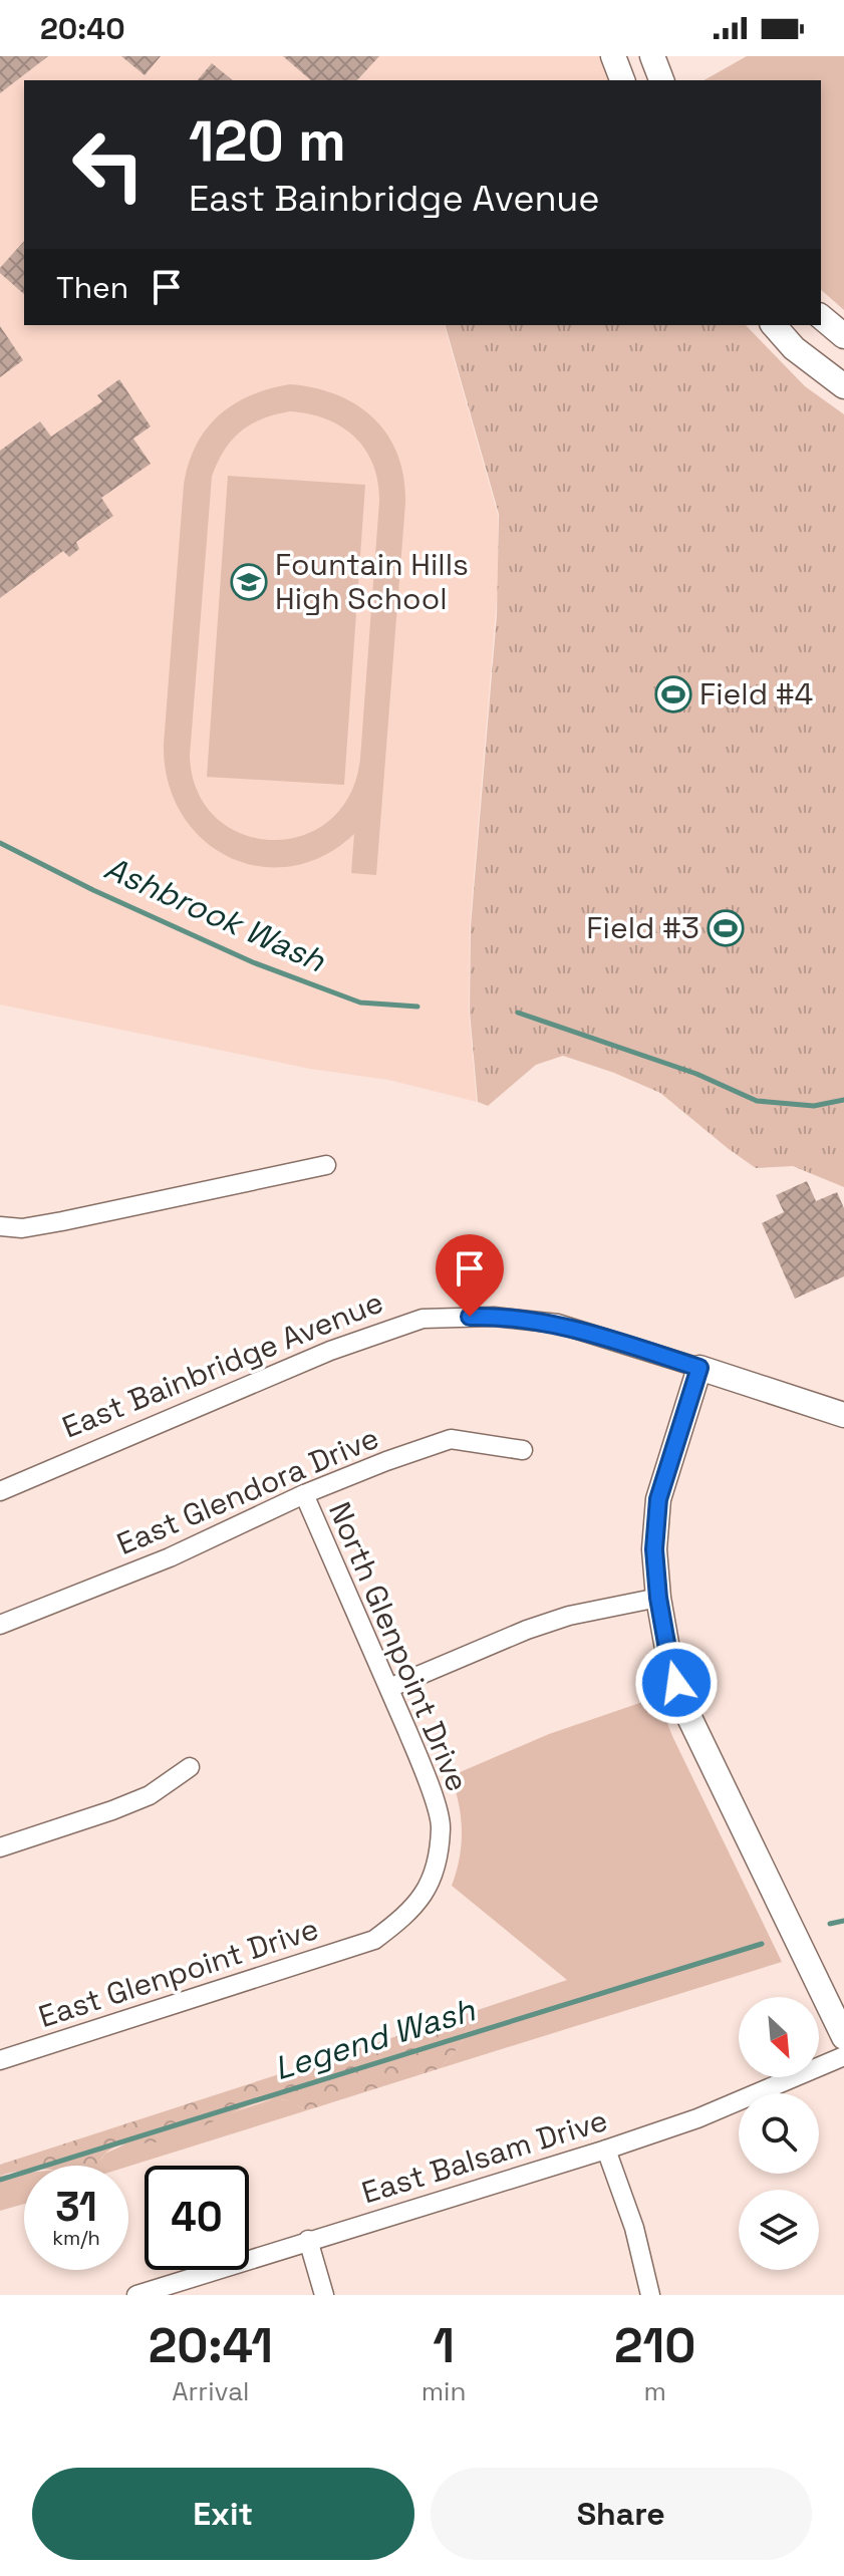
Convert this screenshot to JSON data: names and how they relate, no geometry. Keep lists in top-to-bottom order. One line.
{"streets":{"street":["East Bainbridge Avenue","East Glendora Drive","North Glenpoint Drive","East Glenpoint Drive","East Balsam Drive"]},"crossings":[["East Glendora Drive","North Glenpoint Drive"],["North Glenpoint Drive","East Glenpoint Drive"]],"water":["Ashbrook Wash","Legend Wash"],"places":{"school or university":["Fountain Hills High School"],"sports":["Field #4","Field #3"]},"north":"bottom right","page":{"status":"20:40","turn":["120 m","East Bainbridge Avenue"],"then":"Then","speed":"31 km/h","limit":"40","eta":["20:41","Arrival","1","min","210","m"],"buttons":["Exit","Share"]}}
